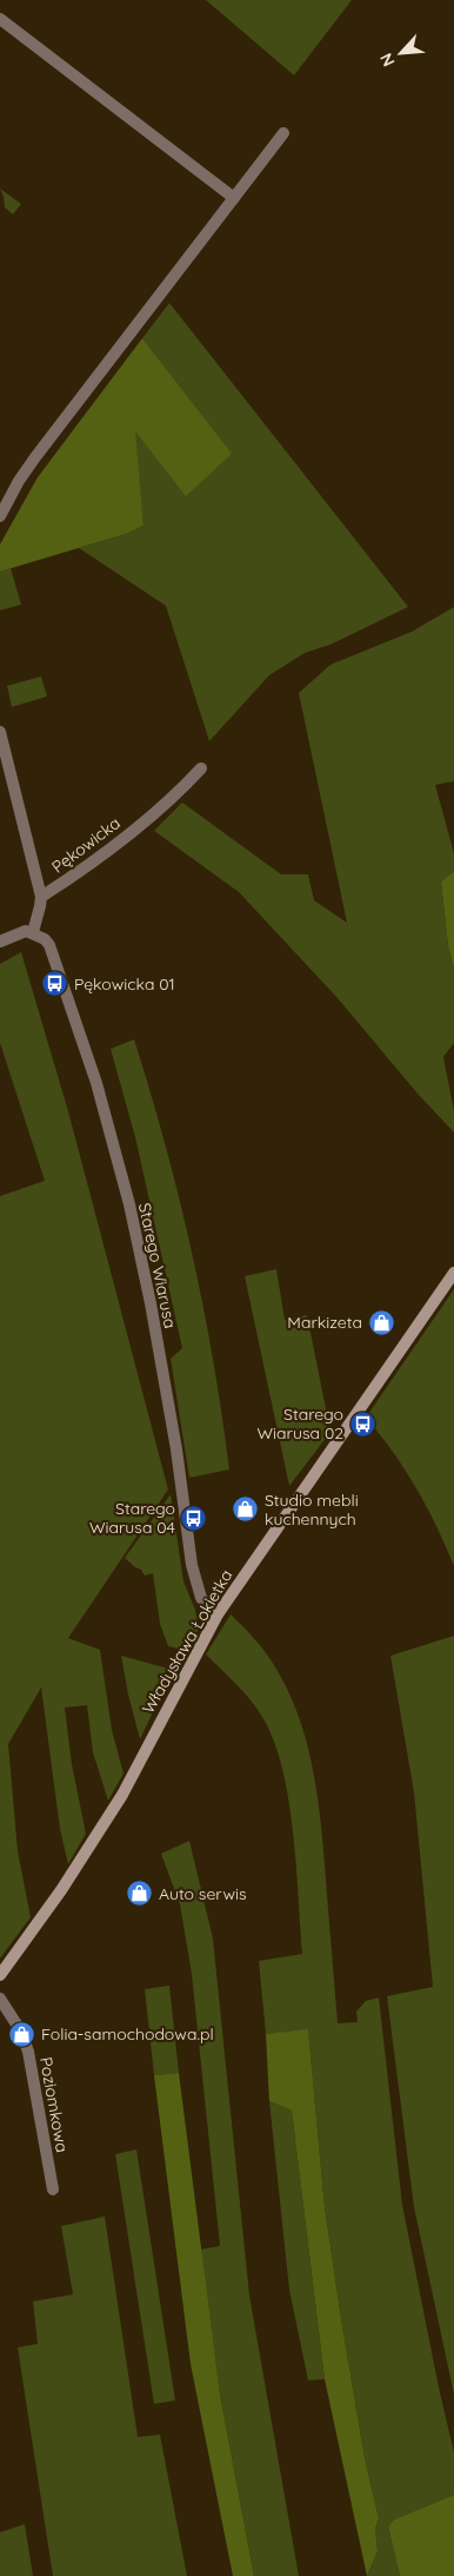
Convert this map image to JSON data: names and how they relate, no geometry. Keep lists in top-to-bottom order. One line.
{"streets":{"street":["Pękowicka","Starego Wiarusa","Władysława Łokietka","Poziomkowa"]},"crossings":[["Starego Wiarusa","Władysława Łokietka"]],"places":{"bus stop":["Pękowicka 01","Starego Wiarusa 02","Starego Wiarusa 04"],"shop":["Markizeta","Studio mebli kuchennych","Auto serwis","Folia-samochodowa.pl"]},"north":"bottom left"}
